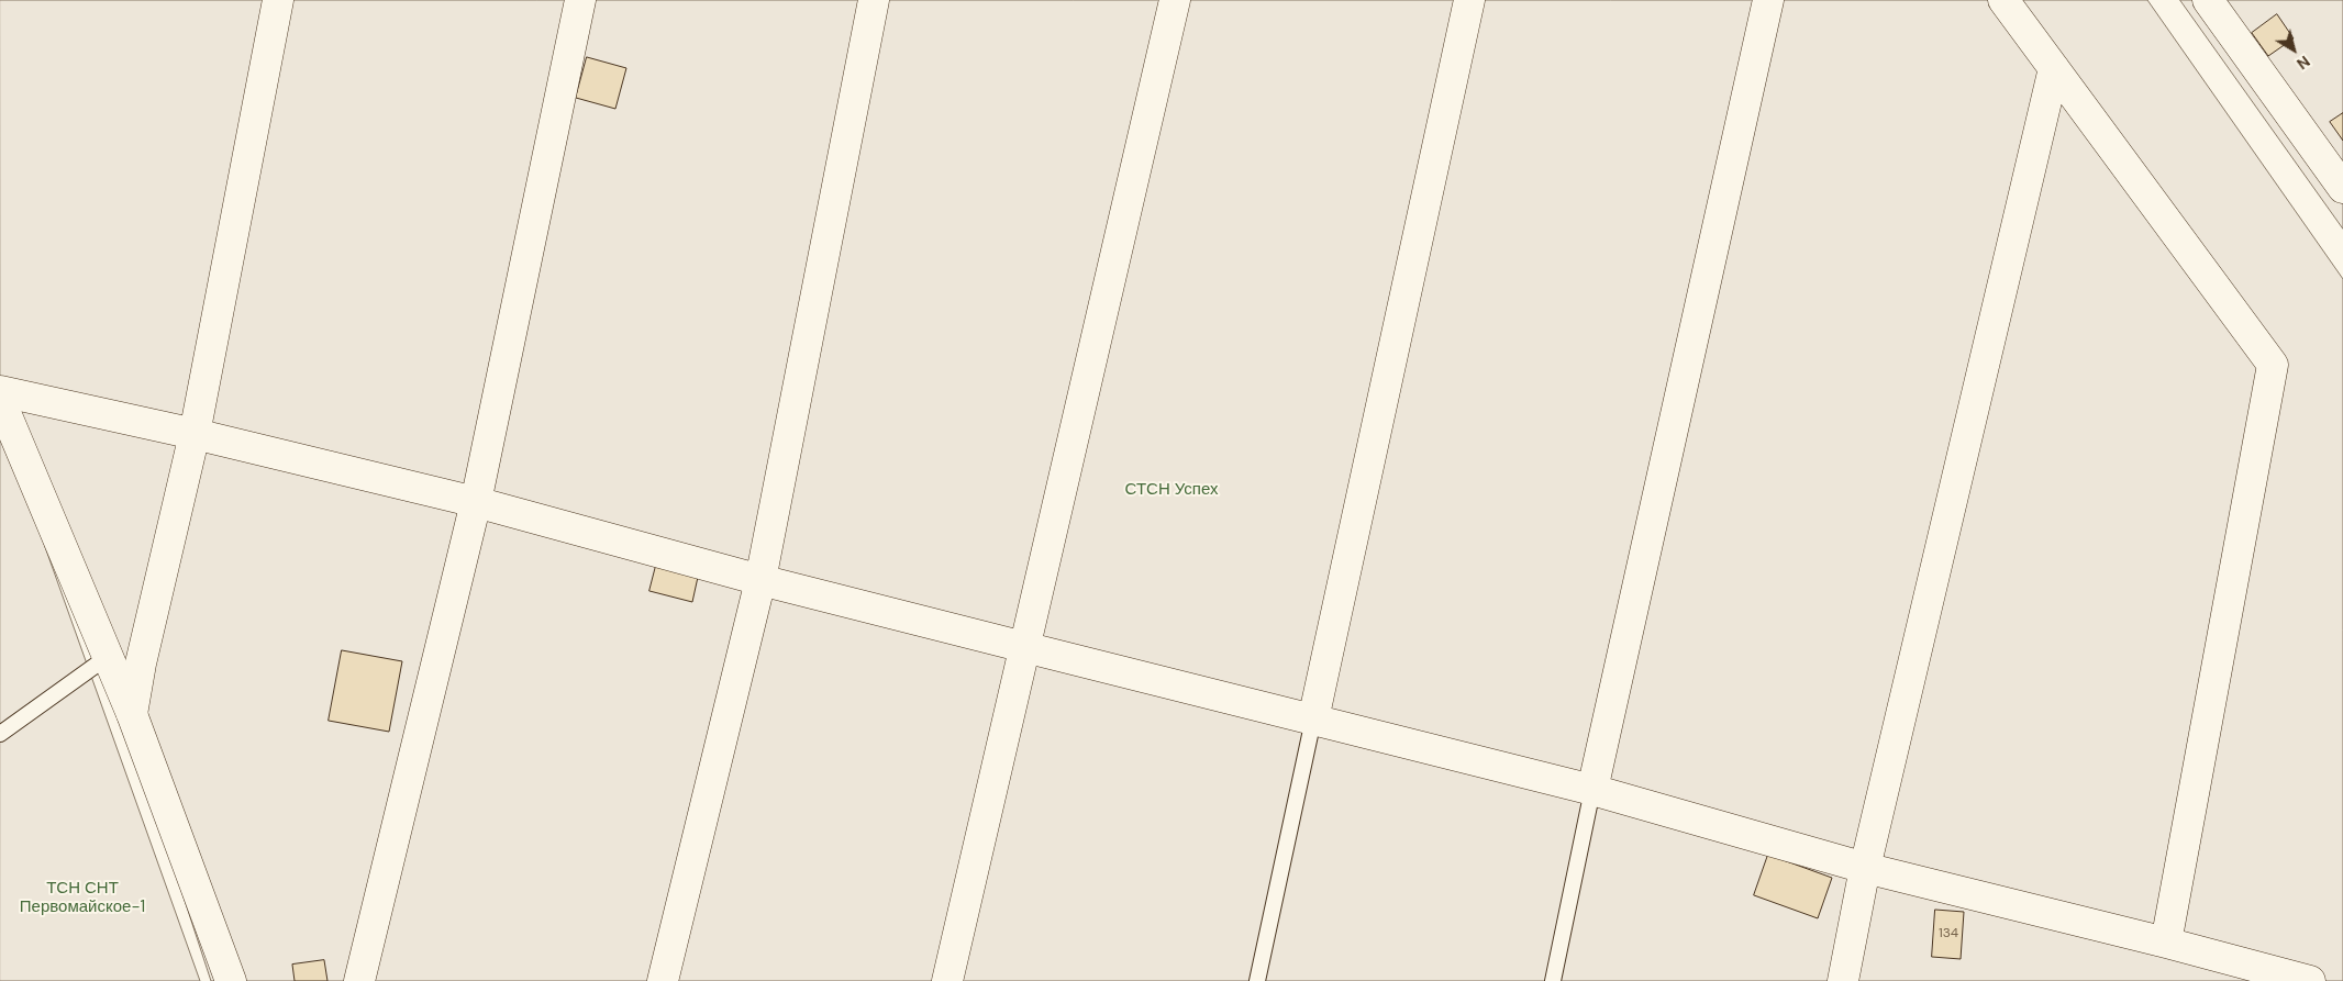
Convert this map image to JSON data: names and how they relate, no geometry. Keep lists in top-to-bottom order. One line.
{"parks":["СТСН Успех","ТСН СНТ Первомайское-1"],"house_numbers":["134"],"north":"bottom right"}
